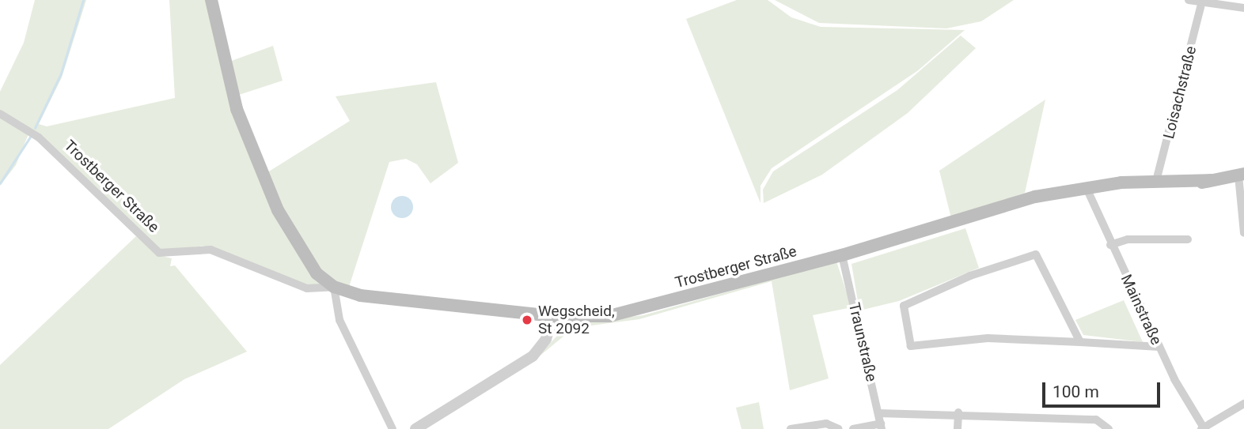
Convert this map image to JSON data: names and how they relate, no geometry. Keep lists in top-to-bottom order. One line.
{"streets":{"main road":["Trostberger Straße"],"street":["Loisachstraße","Mainstraße","Traunstraße"]},"crossings":[["Loisachstraße","Trostberger Straße"],["Trostberger Straße","Mainstraße"],["Trostberger Straße","Traunstraße"]],"places":["Wegscheid, St 2092"],"scale_bar":"100 m"}
